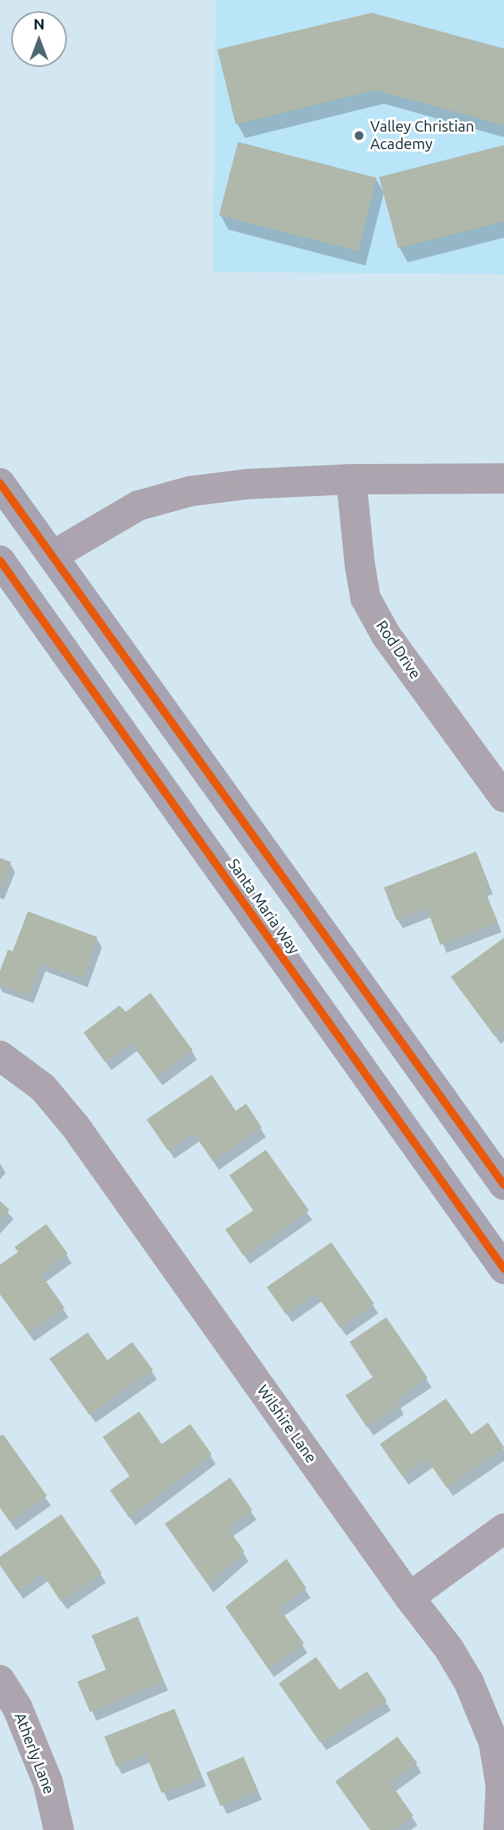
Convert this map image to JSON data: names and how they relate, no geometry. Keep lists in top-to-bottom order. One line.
{"streets":{"main road":["Santa Maria Way"],"street":["Rod Drive","Wilshire Lane","Atherly Lane"]},"places":["Valley Christian Academy"],"north":"top"}
